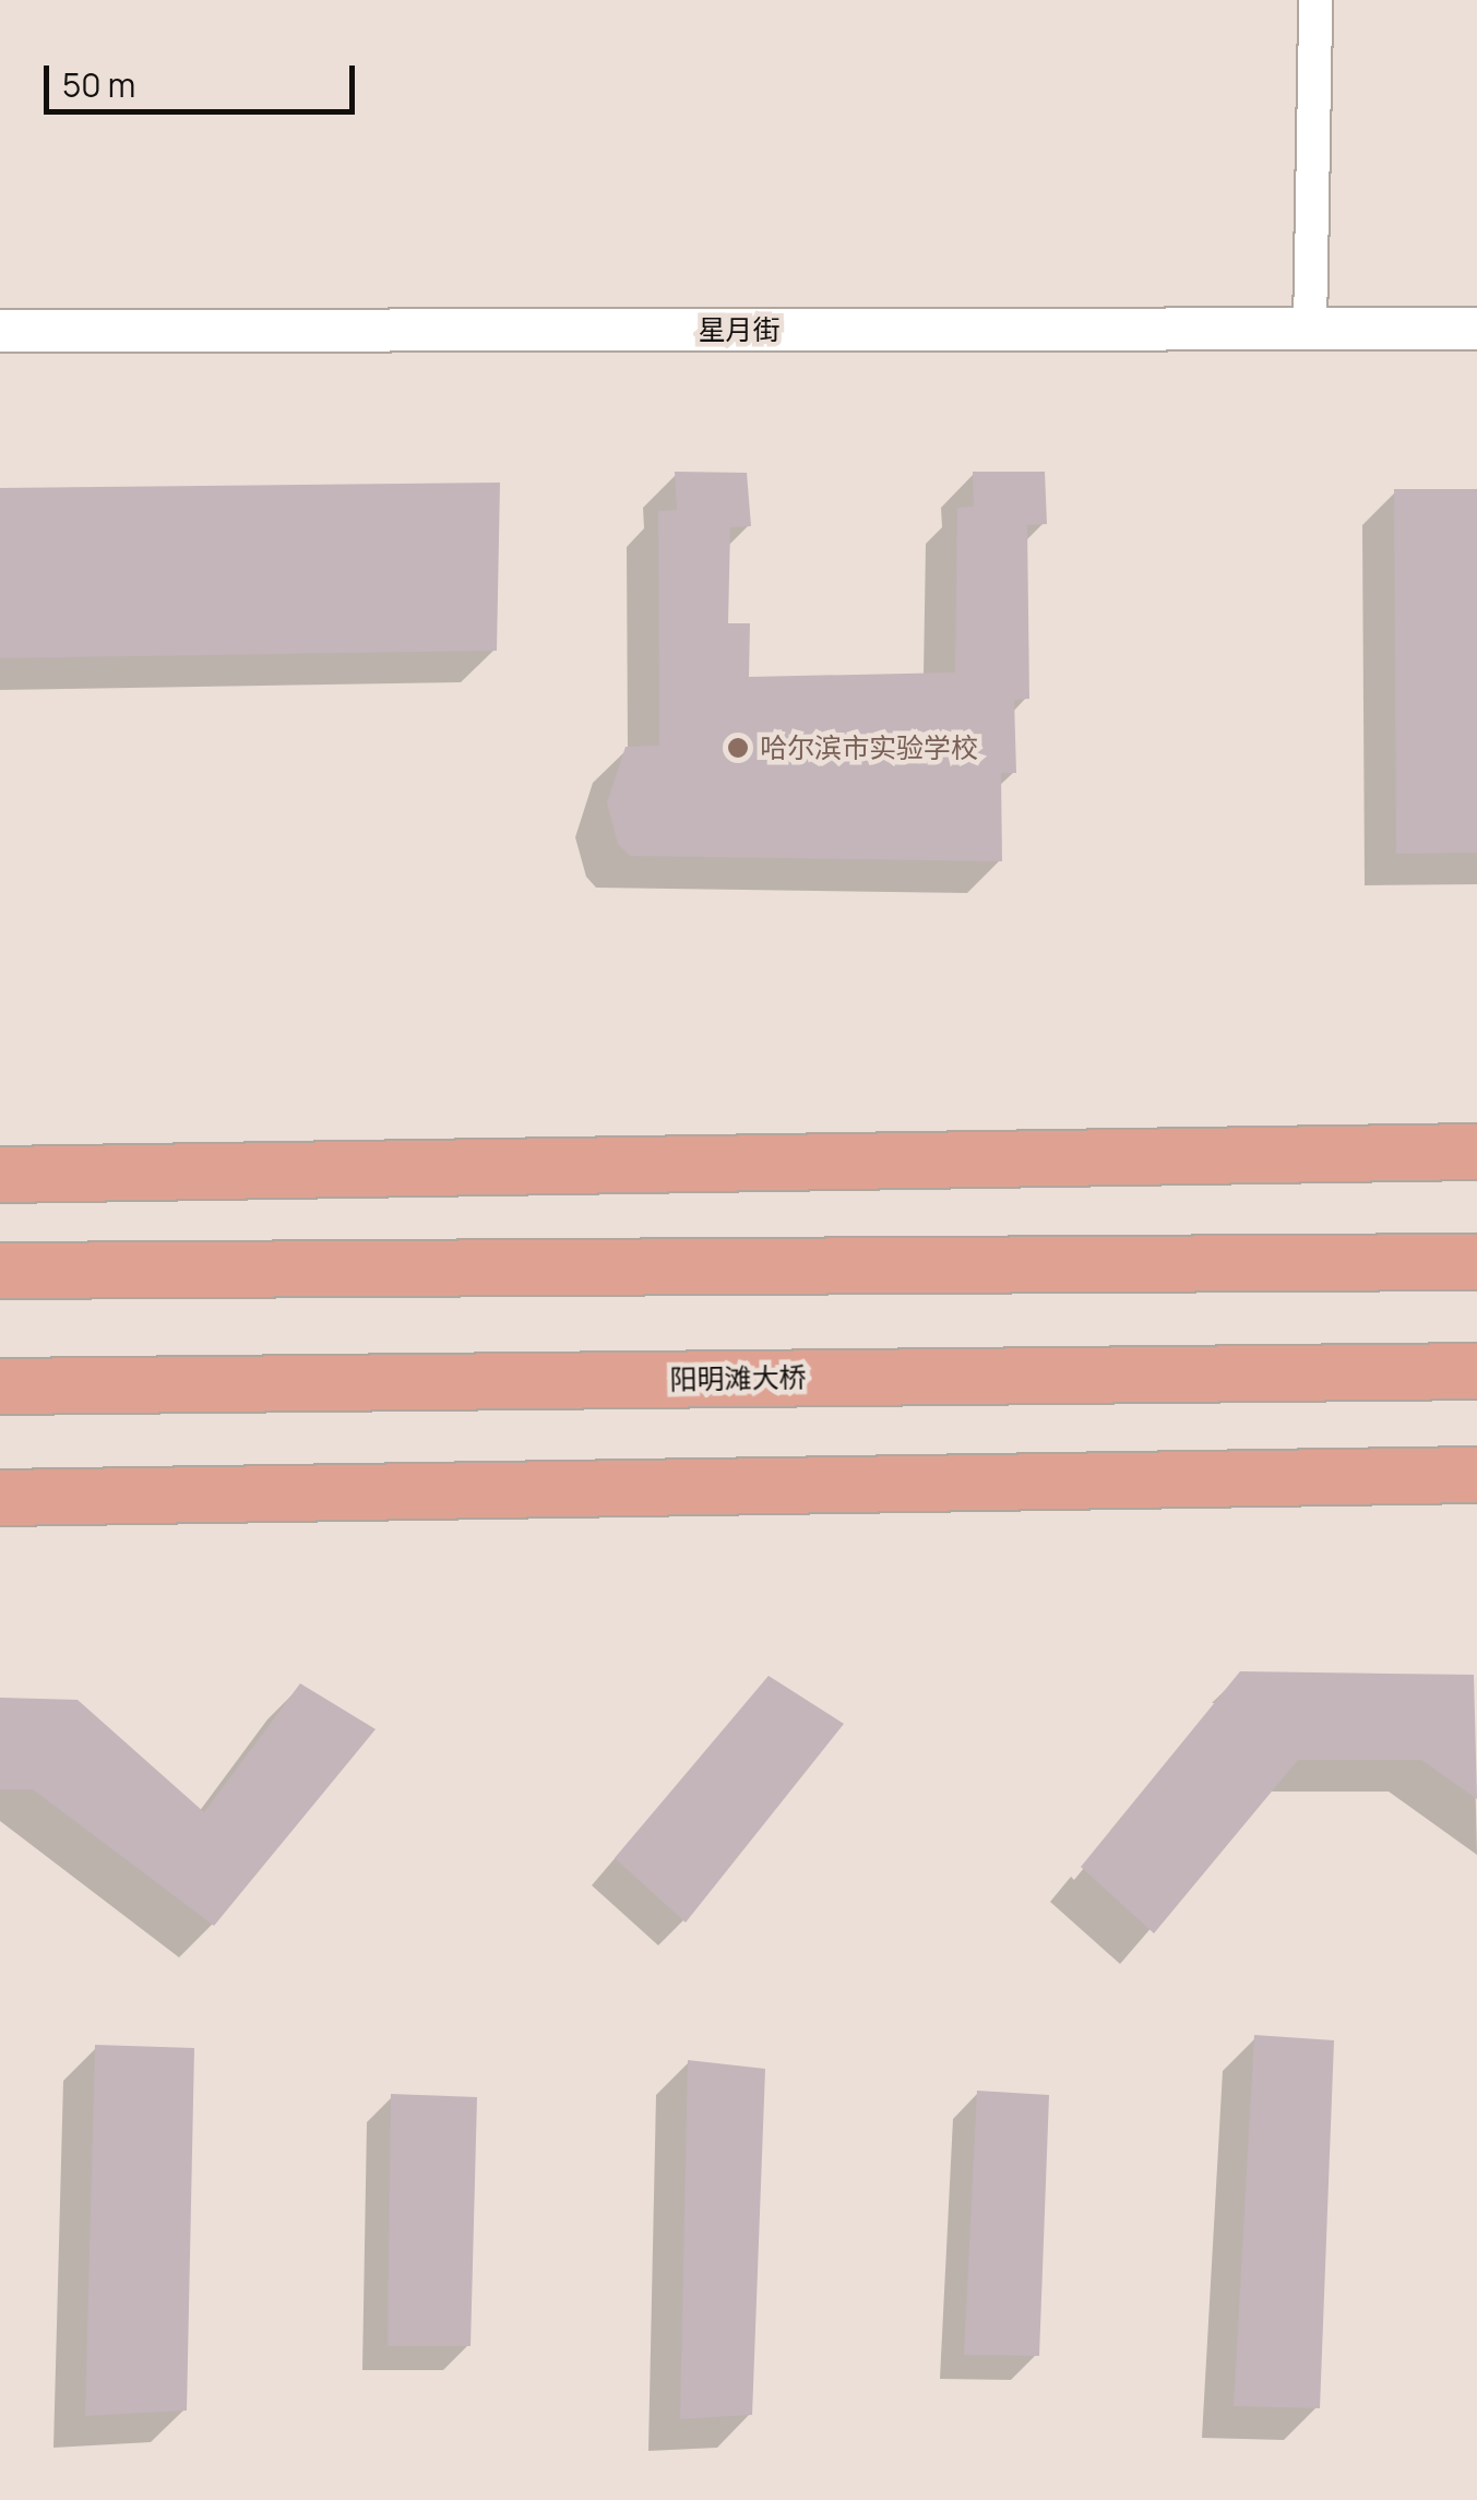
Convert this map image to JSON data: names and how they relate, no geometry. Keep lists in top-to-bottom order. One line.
{"streets":{"highway":["阳明滩大桥"],"street":["星月街"]},"places":["哈尔滨市实验学校"],"scale_bar":"50 m"}
